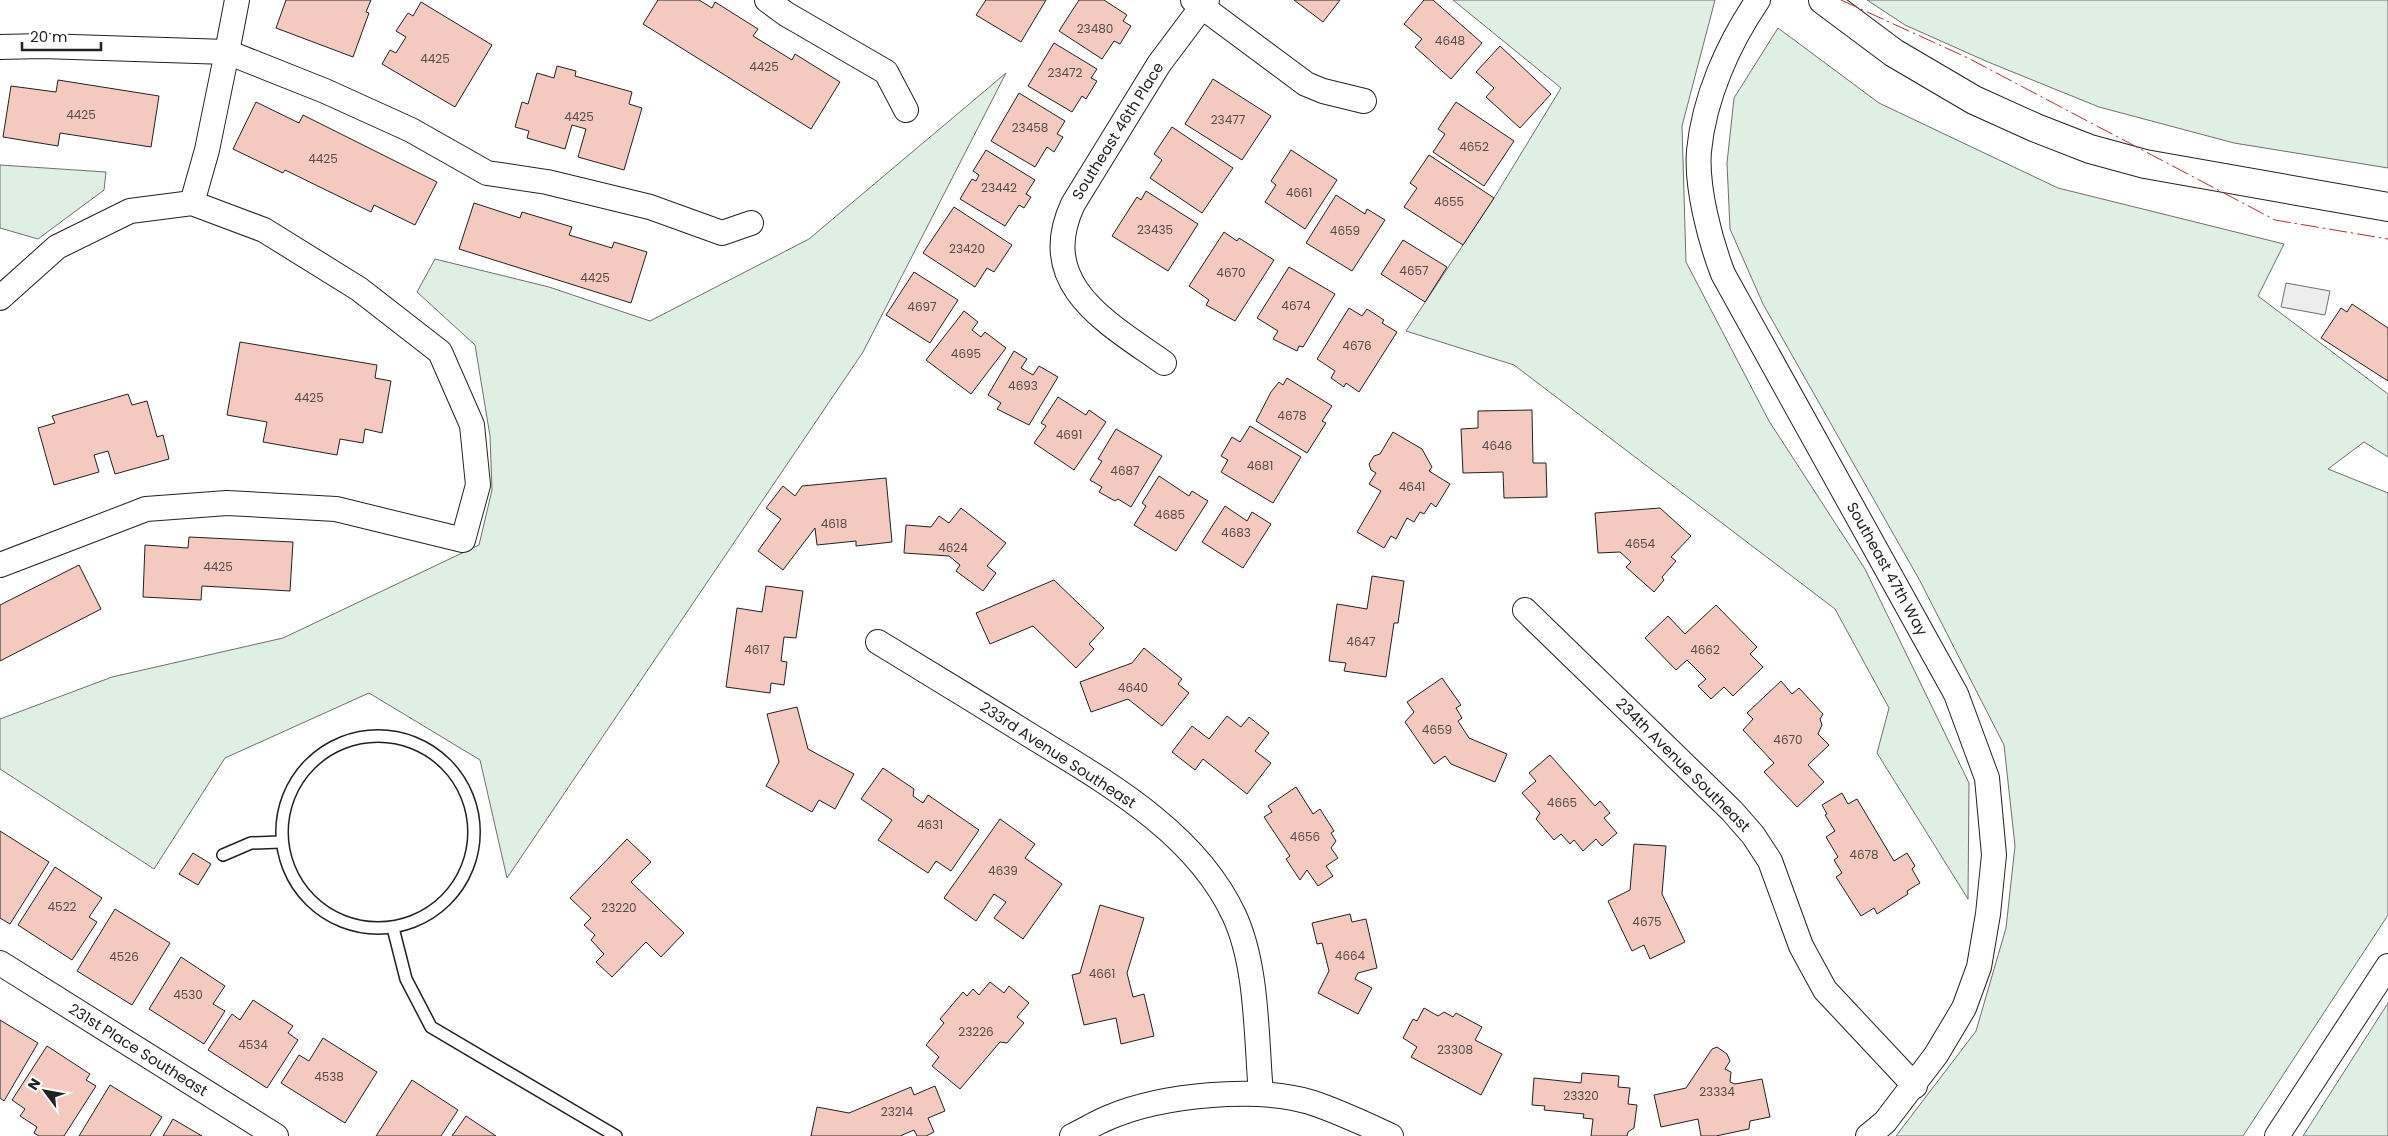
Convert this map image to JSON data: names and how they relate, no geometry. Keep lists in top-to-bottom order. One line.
{"streets":{"street":["Southeast 46th Place","Southeast 47th Way","233rd Avenue Southeast","234th Avenue Southeast","231st Place Southeast"]},"crossings":[["Southeast 47th Way","234th Avenue Southeast"]],"house_numbers":["23480","4648","4425","4425","23472","4425","4425","23477","23458","4652","4425","23442","4661","4655","23435","4659","23420","4657","4670","4425","4674","4697","4676","4695","4693","4425","4678","4691","4646","4681","4687","4641","4685","4618","4683","4654","4624","4425","4647","4617","4662","4640","4659","4670","4665","4631","4656","4678","4639","4522","23220","4675","4664","4526","4661","4530","23226","4534","23308","4538","23334","23320","23214"],"scale_bar":"20 m","north":"top left"}
